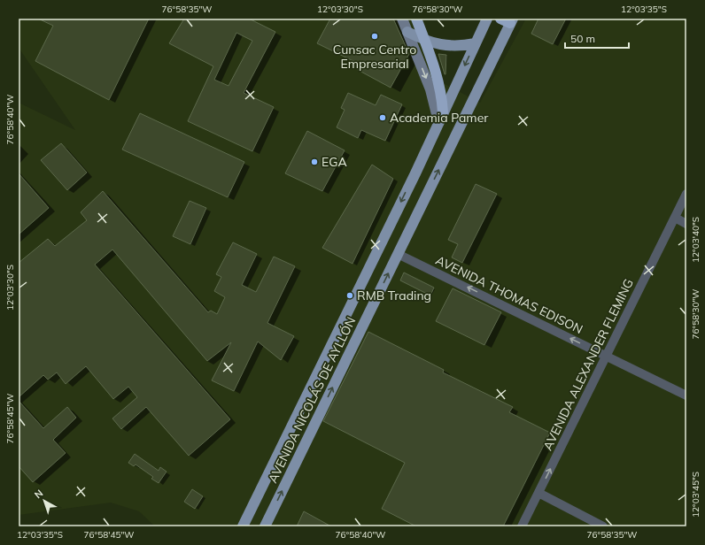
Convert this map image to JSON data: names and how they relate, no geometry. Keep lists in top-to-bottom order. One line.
{"streets":{"main road":["AVENIDA NICOLÁS DE AYLLÓN"],"street":["AVENIDA THOMAS EDISON","AVENIDA ALEXANDER FLEMING"]},"crossings":[["AVENIDA THOMAS EDISON","AVENIDA ALEXANDER FLEMING"],["AVENIDA THOMAS EDISON","AVENIDA NICOLÁS DE AYLLÓN"]],"one_way":["AVENIDA THOMAS EDISON","AVENIDA ALEXANDER FLEMING"],"places":["Cunsac Centro Empresarial","Academia Pamer","EGA","RMB Trading"],"scale_bar":"50 m","north":"top left","coordinates":["76°58'35\"W","12°03'30\"S","76°58'30\"W","12°03'35\"S","76°58'40\"W","12°03'40\"S","76°58'45\"W","12°03'45\"S"]}
